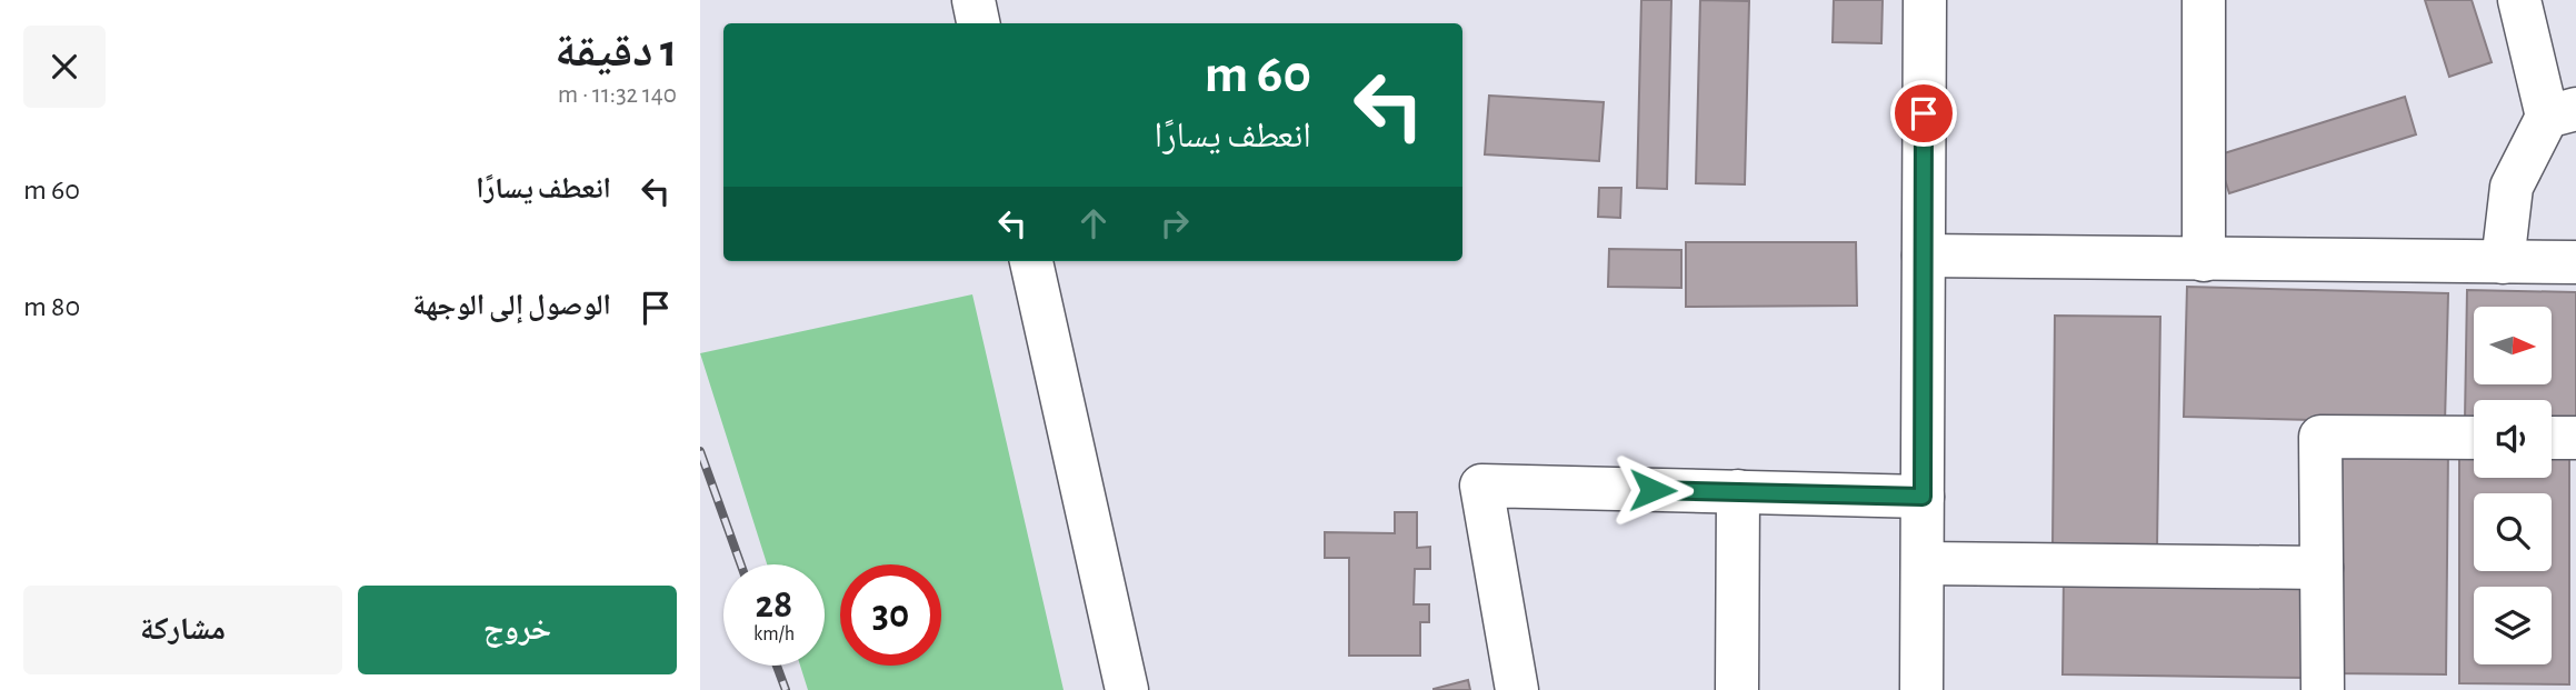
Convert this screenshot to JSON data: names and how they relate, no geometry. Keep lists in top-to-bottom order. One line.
{"north":"right","page":{"heading":["1 دقيقة","140 m · 11:32"],"turn":["60 m","انعطف يسارًا"],"list":[{"name":"انعطف يسارًا","value":"60 m"},{"name":"الوصول إلى الوجهة","value":"80 m"}],"speed":"28 km/h","limit":"30","buttons":["خروج","مشاركة"]}}
